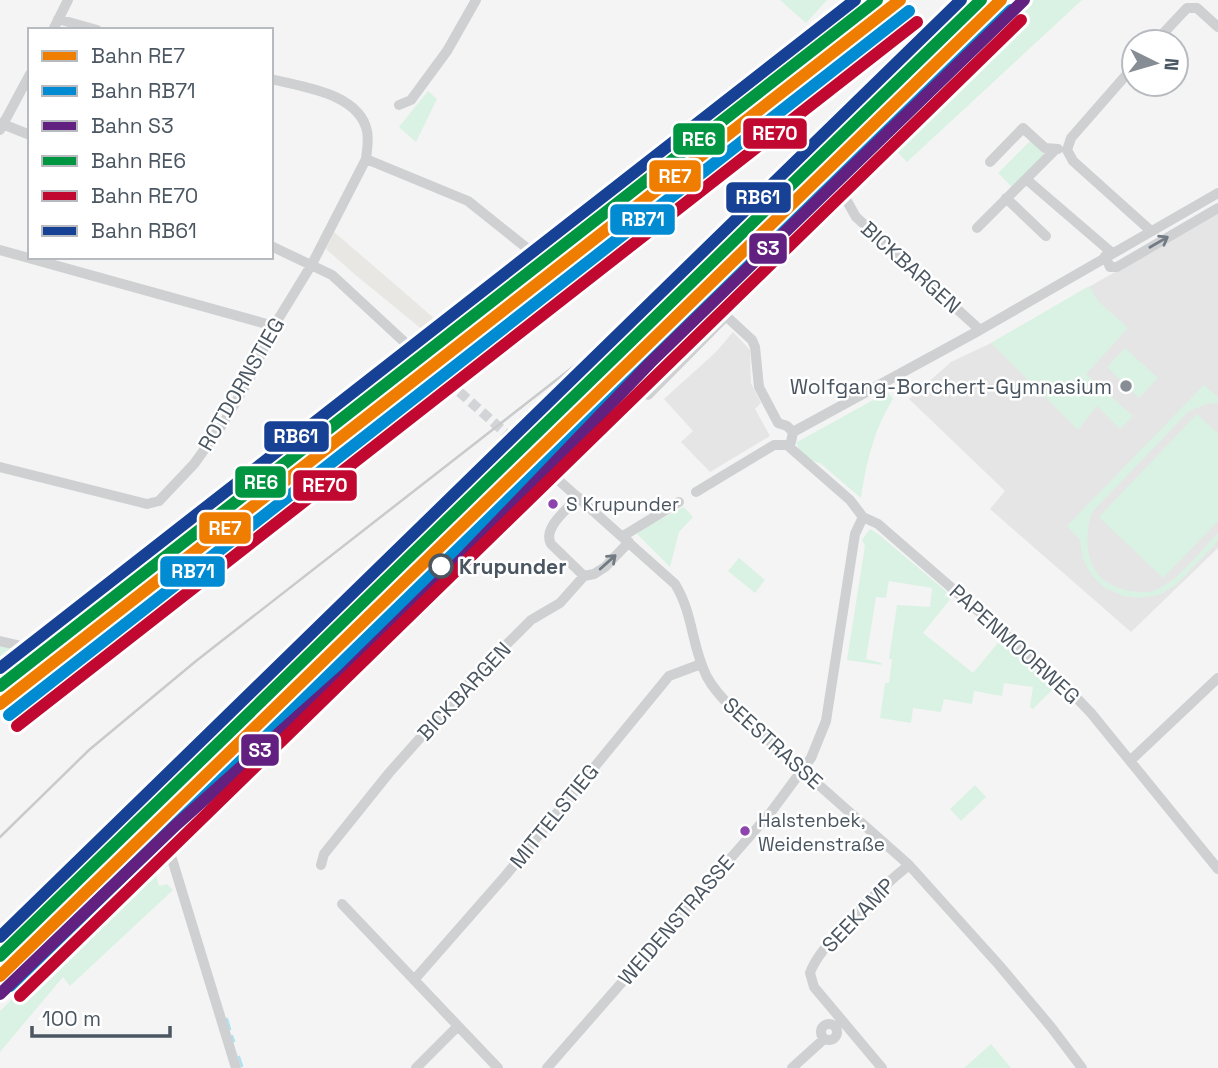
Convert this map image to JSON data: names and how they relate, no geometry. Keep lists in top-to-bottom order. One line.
{"streets":{"street":["BICKBARGEN","ROTDORNSTIEG","PAPENMOORWEG","SEESTRASSE","MITTELSTIEG","SEEKAMP","WEIDENSTRASSE"]},"crossings":[["BICKBARGEN","SEESTRASSE"],["PAPENMOORWEG","WEIDENSTRASSE"],["SEESTRASSE","MITTELSTIEG"],["SEESTRASSE","SEEKAMP"],["SEESTRASSE","WEIDENSTRASSE"]],"places":["Wolfgang-Borchert-Gymnasium","S Krupunder","Krupunder","Halstenbek, Weidenstraße"],"lines":["rail line RE7","rail line S3","rail line RE6","rail line RB61","rail line RB71","rail line RE70"],"legend":["Bahn RE7","Bahn RB71","Bahn S3","Bahn RE6","Bahn RE70","Bahn RB61"],"scale_bar":"100 m","north":"right"}
